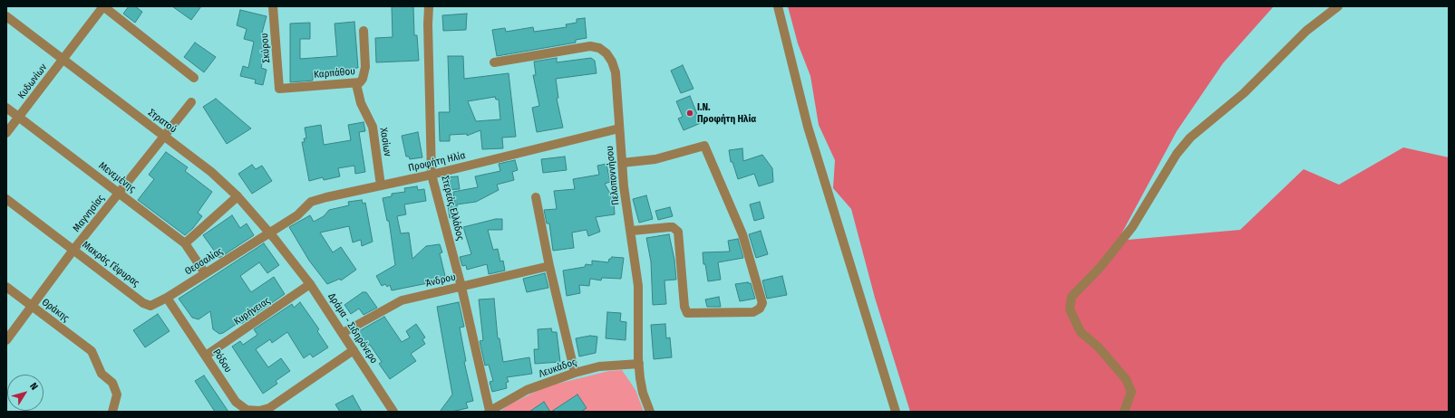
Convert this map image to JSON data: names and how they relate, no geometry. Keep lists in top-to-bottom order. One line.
{"streets":{"street":["Σκύρου","Καρπάθου","Κυδωνίων","Στρατού","Χασίων","Προφήτη Ηλία","Πελοποννήσου","Μενεμένης","Στερεάς Ελλάδος","Μαγνησίας","Θεσσαλίας","Μακράς Γέφυρας","Άνδρου","Θράκης","Κυρήνειας","Δράμα - Σιδηρόνερο","Ρόδου","Λευκάδος"]},"crossings":[["Σκύρου","Καρπάθου"],["Καρπάθου","Χασίων"],["Κυδωνίων","Στρατού"],["Κυδωνίων","Μενεμένης"],["Στρατού","Προφήτη Ηλία"],["Στρατού","Μαγνησίας"],["Στρατού","Θεσσαλίας"],["Στρατού","Δράμα - Σιδηρόνερο"],["Χασίων","Προφήτη Ηλία"],["Προφήτη Ηλία","Πελοποννήσου"],["Προφήτη Ηλία","Στερεάς Ελλάδος"],["Προφήτη Ηλία","Θεσσαλίας"],["Πελοποννήσου","Λευκάδος"],["Μενεμένης","Μαγνησίας"],["Μενεμένης","Θεσσαλίας"],["Στερεάς Ελλάδος","Άνδρου"],["Στερεάς Ελλάδος","Λευκάδος"],["Μαγνησίας","Μακράς Γέφυρας"],["Μαγνησίας","Θράκης"],["Θεσσαλίας","Μακράς Γέφυρας"],["Θεσσαλίας","Ρόδου"],["Άνδρου","Δράμα - Σιδηρόνερο"],["Κυρήνειας","Δράμα - Σιδηρόνερο"],["Κυρήνειας","Ρόδου"]],"places":["Ι.Ν. Προφήτη Ηλία"],"north":"top right"}
